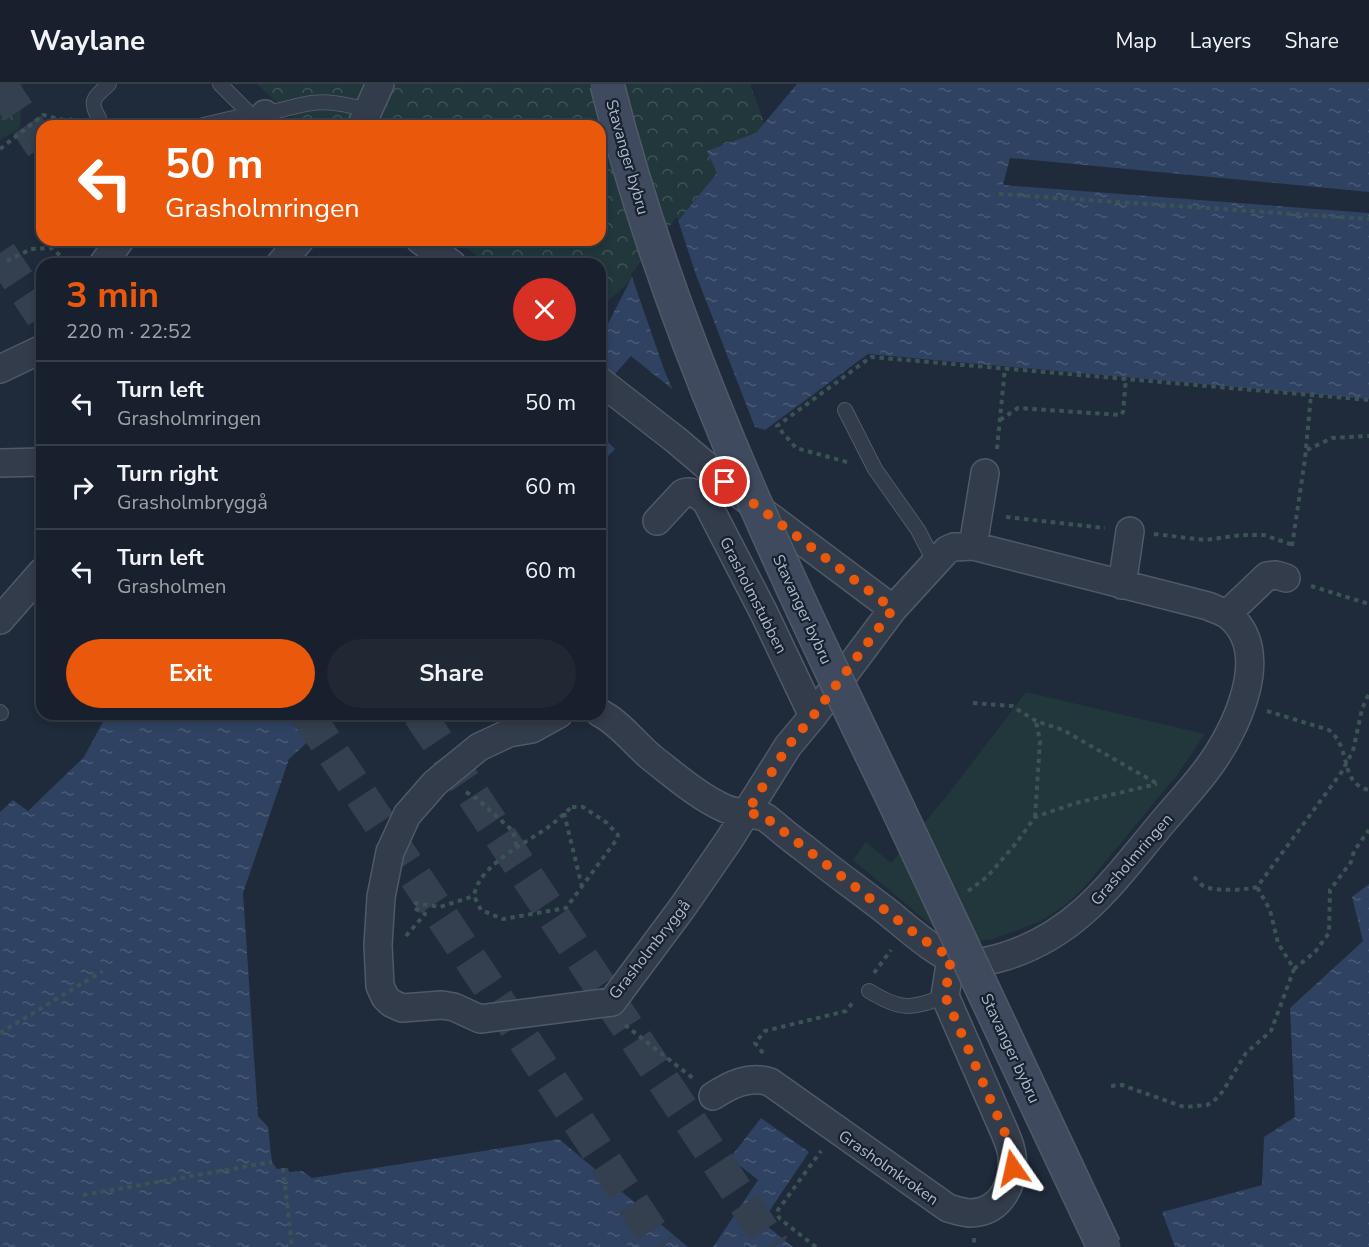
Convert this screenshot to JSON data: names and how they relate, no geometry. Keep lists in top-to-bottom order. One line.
{"streets":{"main road":["Stavanger bybru"],"street":["Grasholmstubben","Grasholmringen","Grasholmbryggå","Grasholmkroken"]},"crossings":[["Grasholmstubben","Grasholmbryggå"],["Grasholmringen","Grasholmbryggå"]],"page":{"header":"Waylane","nav":["Map","Layers","Share"],"turn":["50 m","Grasholmringen"],"heading":["3 min","220 m · 22:52"],"list":[{"name":"Turn left","note":"Grasholmringen","value":"50 m"},{"name":"Turn right","note":"Grasholmbryggå","value":"60 m"},{"name":"Turn left","note":"Grasholmen","value":"60 m"}],"buttons":["Exit","Share"]}}
